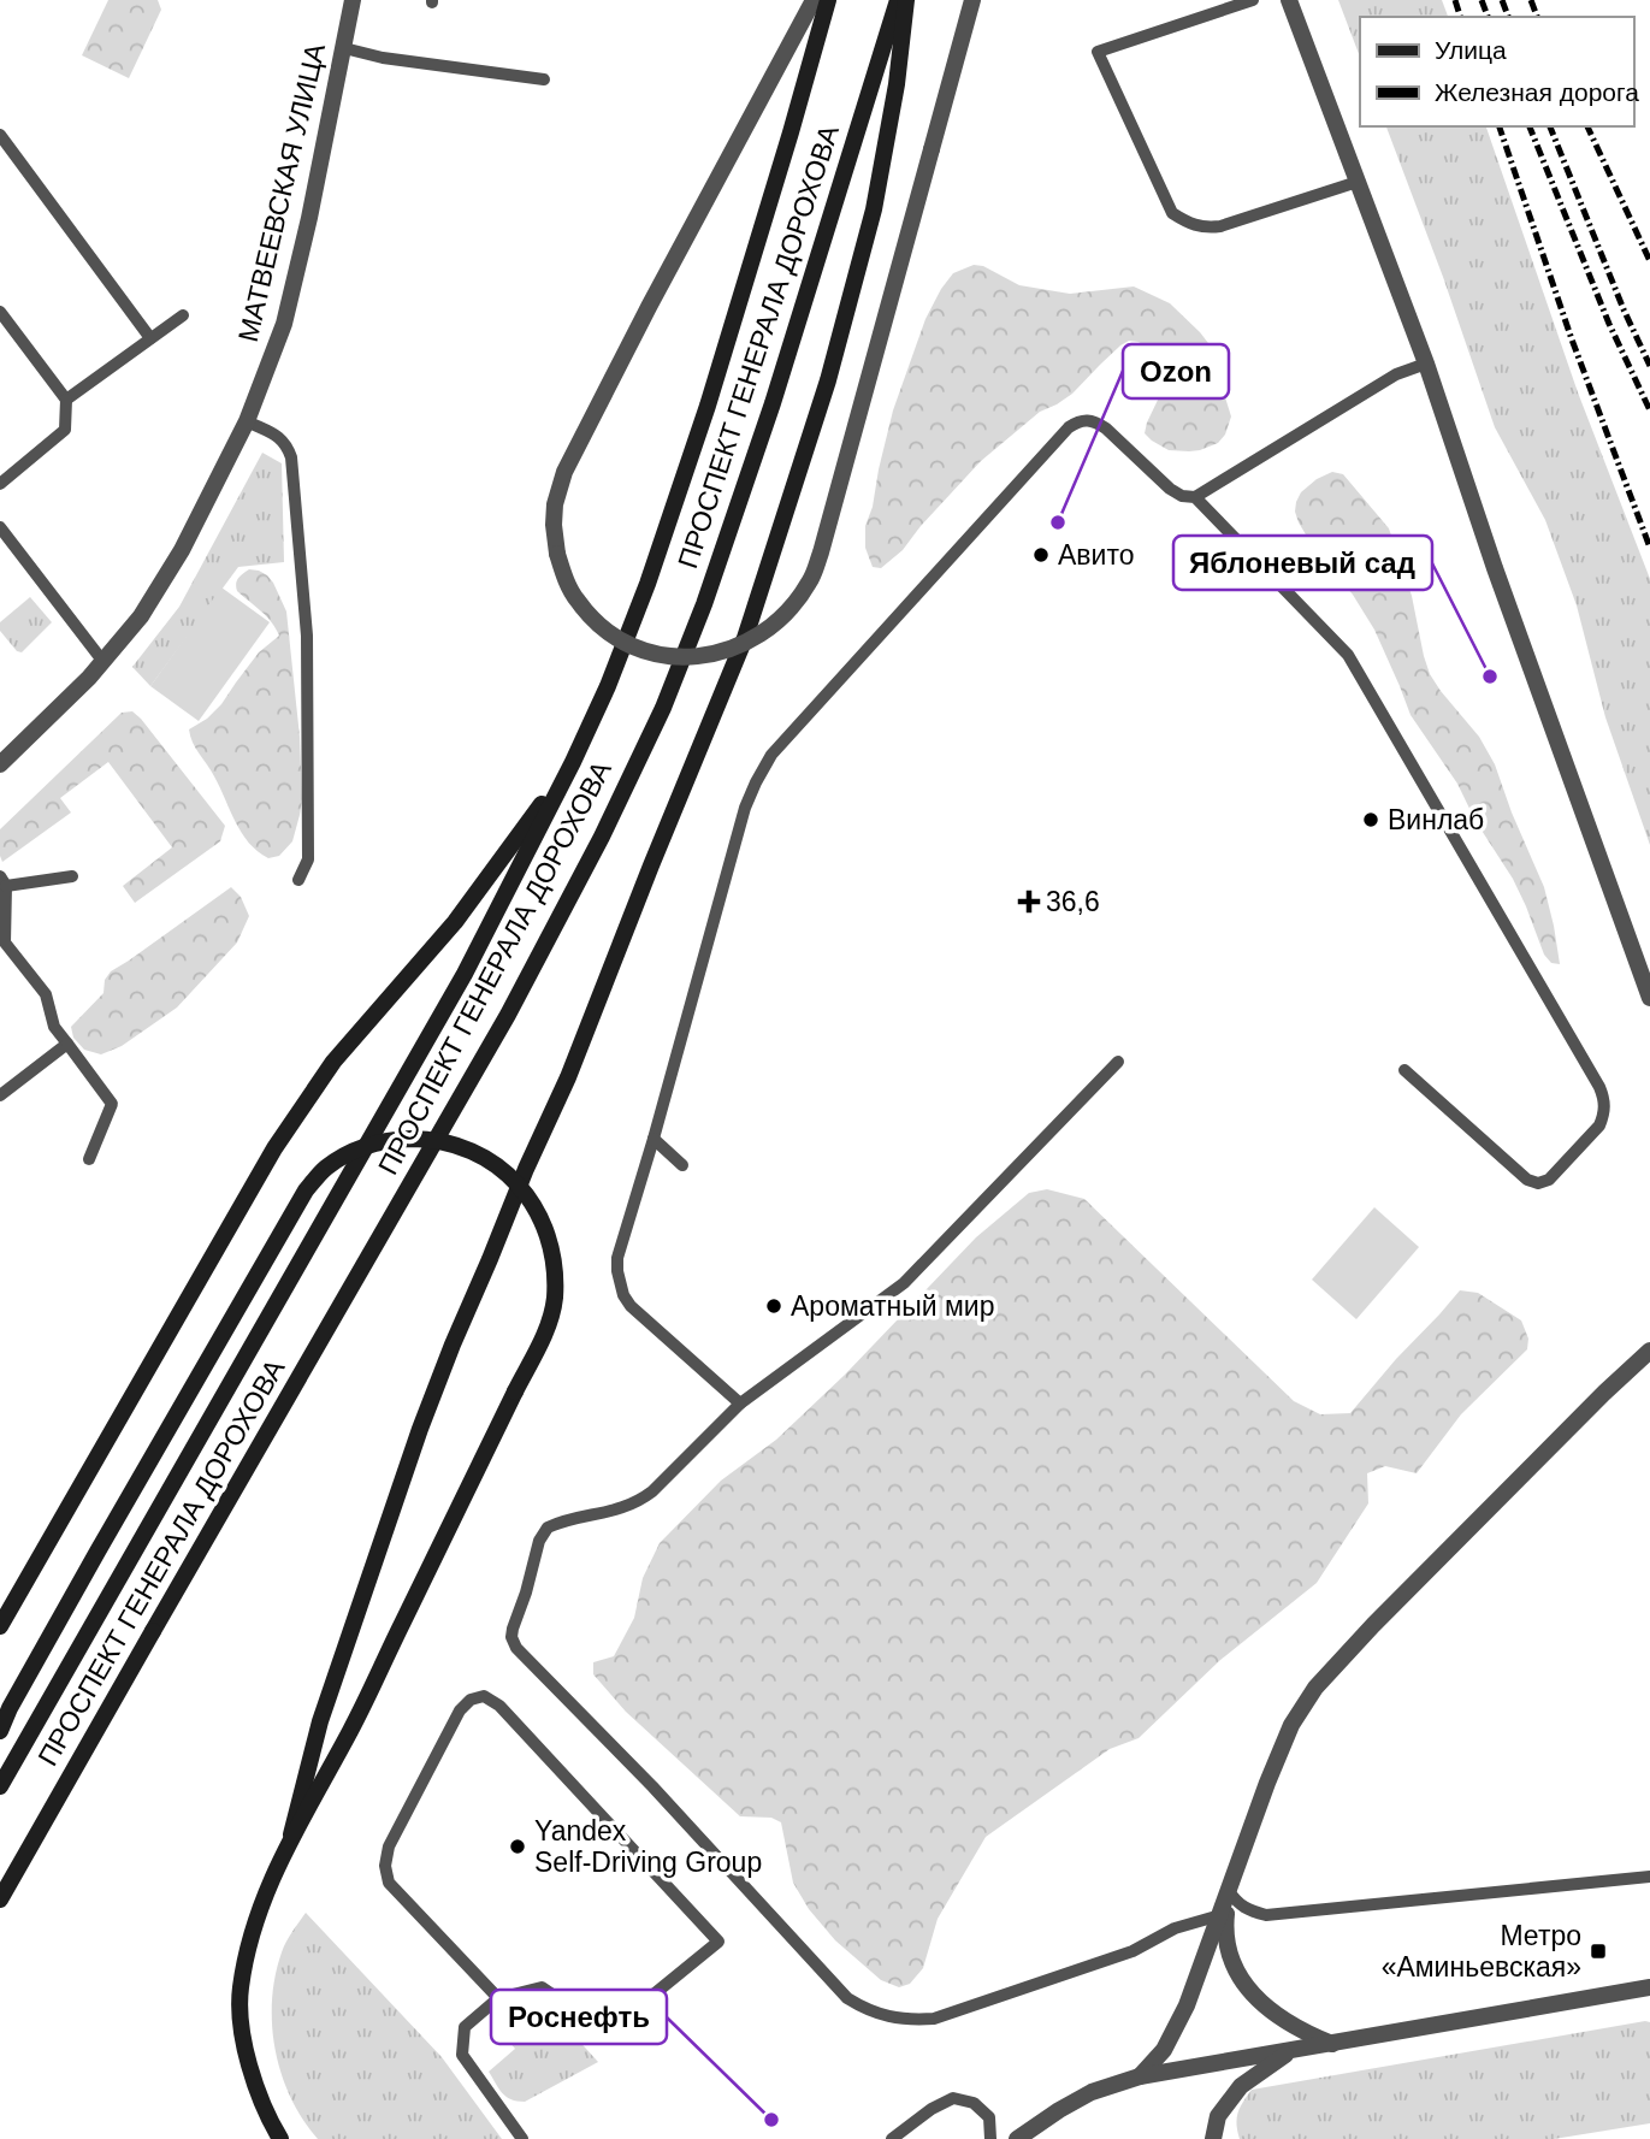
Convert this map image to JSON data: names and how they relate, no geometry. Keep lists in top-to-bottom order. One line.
{"streets":{"main road":["ПРОСПЕКТ ГЕНЕРАЛА ДОРОХОВА"],"street":["МАТВЕЕВСКАЯ УЛИЦА"]},"places":{"other":["Ozon","Авито","Яблоневый сад","Винлаб","Ароматный мир","Yandex Self-Driving Group","Роснефть"],"health":["36,6"],"transit":["Метро «Аминьевская»"]},"legend":["Улица","Железная дорога"]}
